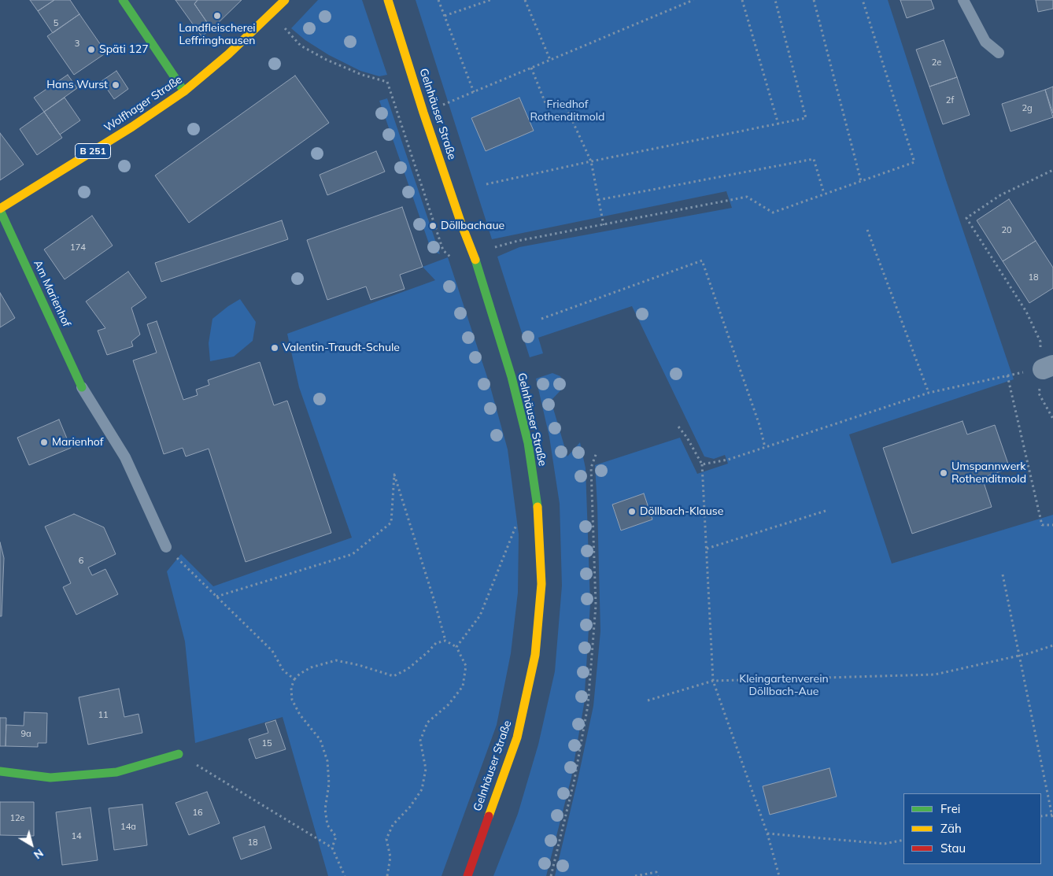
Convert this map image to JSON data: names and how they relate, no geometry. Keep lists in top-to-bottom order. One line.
{"streets":{"main road":["Wolfhager Straße","Gelnhäuser Straße","B 251","Am Marienhof"]},"crossings":[["Wolfhager Straße","Am Marienhof"]],"parks":["Friedhof Rothenditmold","Kleingartenverein Döllbach-Aue"],"places":["Landfleischerei Leffringhausen","Späti 127","Hans Wurst","Döllbachaue","Valentin-Traudt-Schule","Marienhof","Umspannwerk Rothenditmold","Döllbach-Klause"],"house_numbers":["5","3","2e","2f","2g","20","174","18","6","11","9a","15","16","12e","14a","14","18"],"legend":["Frei","Zäh","Stau"],"north":"bottom right"}
